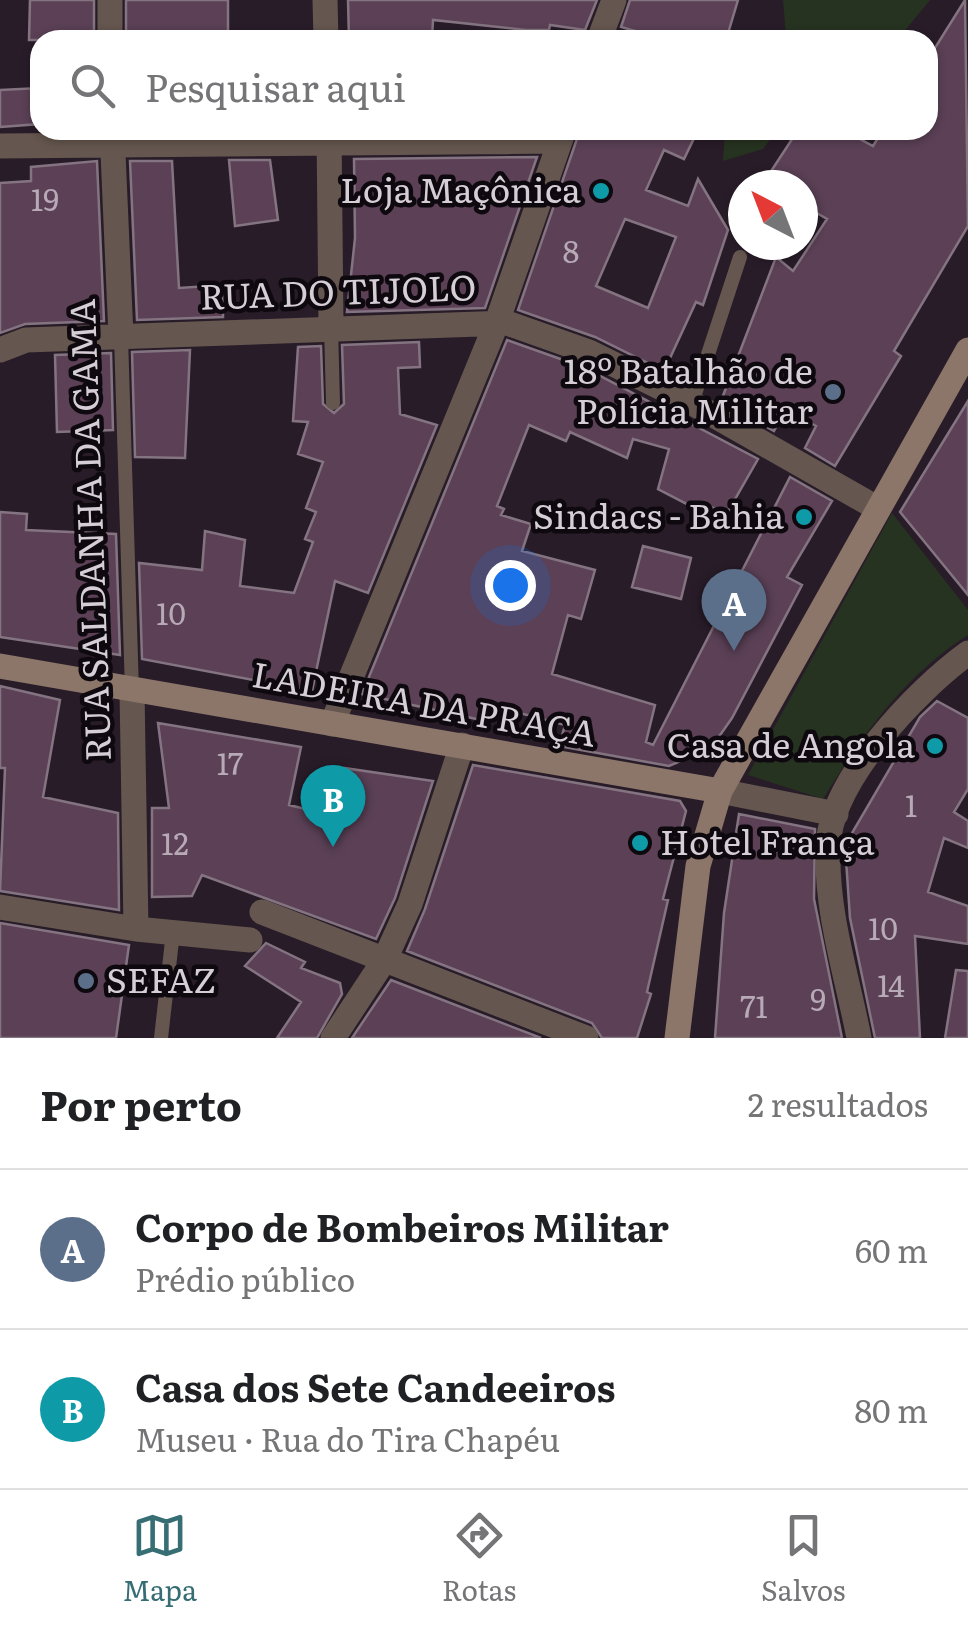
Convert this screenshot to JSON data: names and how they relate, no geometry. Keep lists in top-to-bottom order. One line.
{"streets":{"main road":["LADEIRA DA PRAÇA"],"street":["RUA DO TIJOLO","RUA SALDANHA DA GAMA"]},"crossings":[["RUA DO TIJOLO","RUA SALDANHA DA GAMA"],["RUA SALDANHA DA GAMA","LADEIRA DA PRAÇA"]],"places":["Loja Maçônica","18º Batalhão de Polícia Militar","Sindacs - Bahia","Casa de Angola","Hotel França","SEFAZ"],"house_numbers":["19","8","10","17","1","12","10","14","9","71"],"north":"top left","page":{"search":"Pesquisar aqui","pins":["A","B"],"heading":["Por perto","2 resultados"],"list":[{"mark":"A","name":"Corpo de Bombeiros Militar","note":"Prédio público","value":"60 m"},{"mark":"B","name":"Casa dos Sete Candeeiros","note":"Museu · Rua do Tira Chapéu","value":"80 m"}],"nav":["Mapa","Rotas","Salvos"]}}
